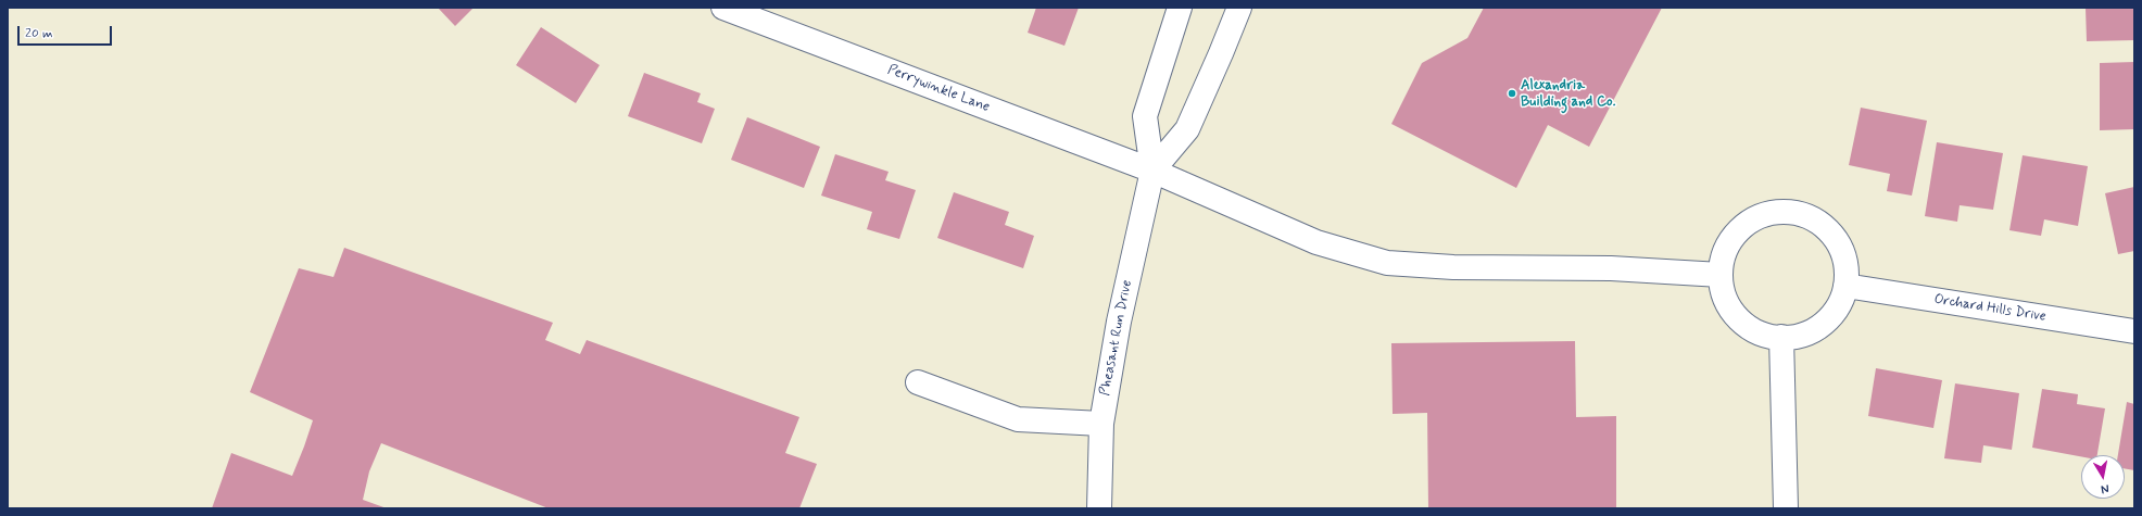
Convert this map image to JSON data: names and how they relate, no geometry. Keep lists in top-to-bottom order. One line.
{"streets":{"street":["Perrywinkle Lane","Orchard Hills Drive","Pheasant Run Drive"]},"crossings":[["Perrywinkle Lane","Orchard Hills Drive"],["Perrywinkle Lane","Pheasant Run Drive"]],"places":["Alexandria Building and Co."],"scale_bar":"20 m","north":"bottom"}
